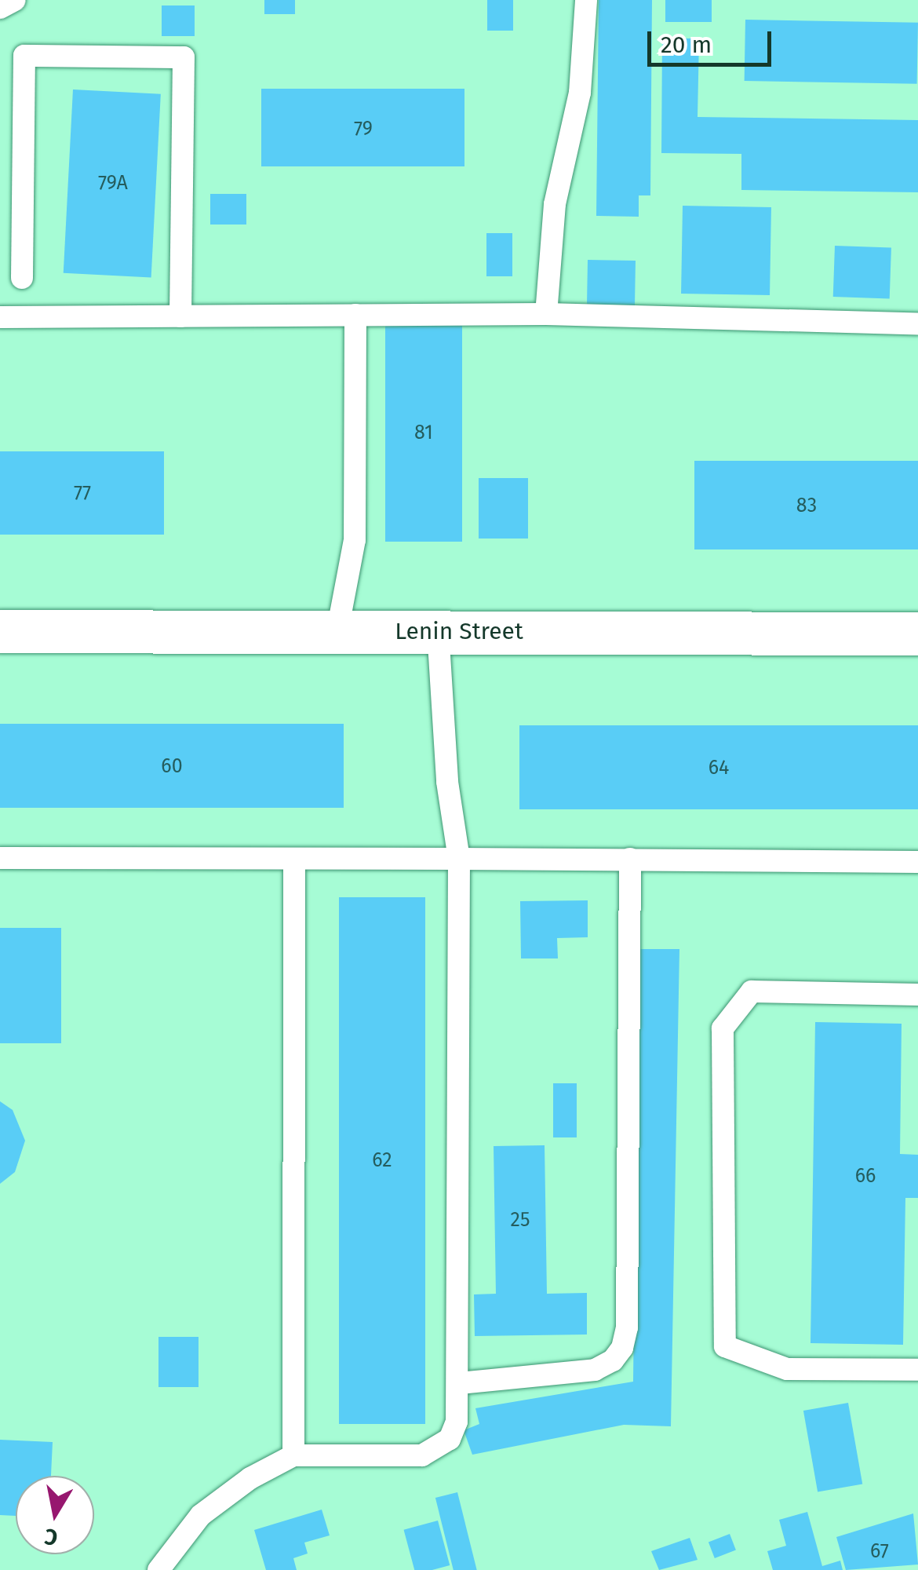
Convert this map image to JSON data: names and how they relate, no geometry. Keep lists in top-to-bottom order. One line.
{"streets":{"street":["Lenin Street"]},"house_numbers":["79","79А","81","77","83","60","64","62","66","25","67"],"scale_bar":"20 m","north":"bottom"}
